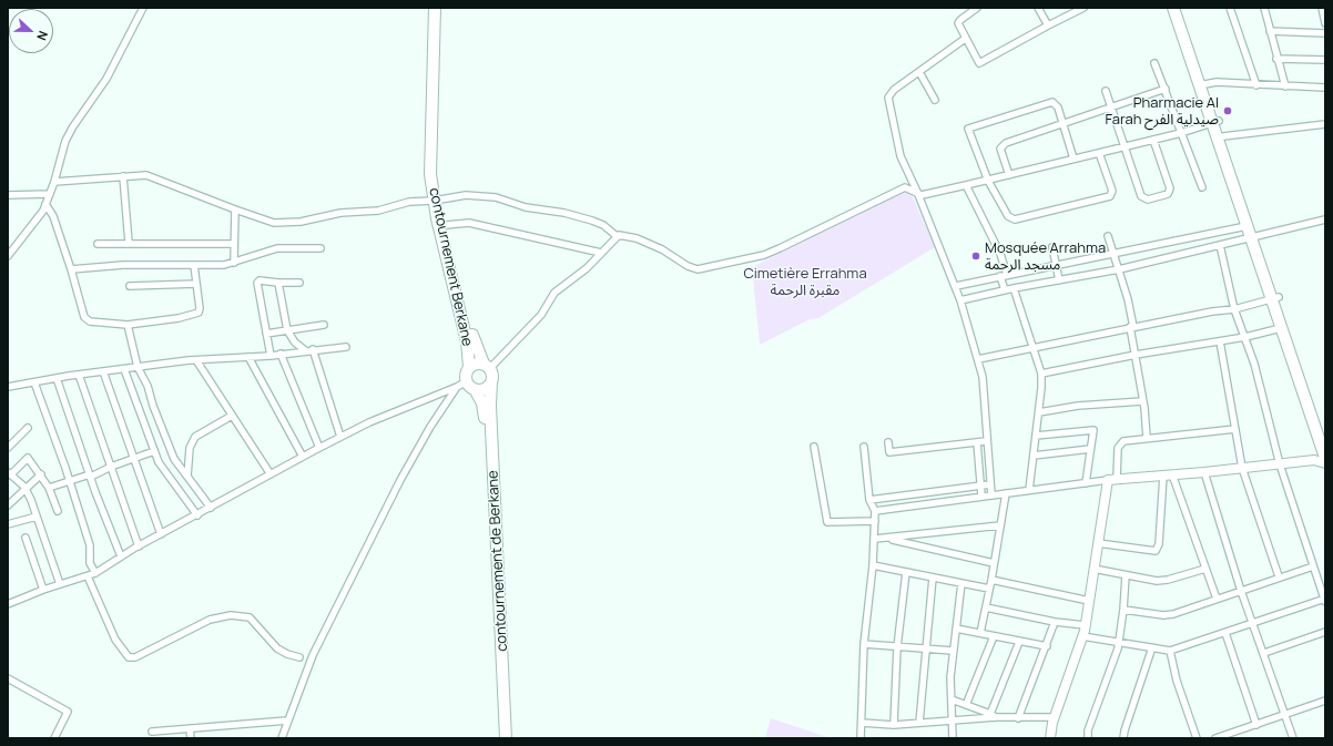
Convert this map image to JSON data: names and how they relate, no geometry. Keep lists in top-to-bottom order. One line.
{"streets":{"highway":["contournement Berkane","contournement de Berkane"]},"crossings":[["contournement Berkane","contournement de Berkane"]],"parks":["Cimetière Errahma مقبرة الرحمة"],"places":["Pharmacie Al Farah صيدلية الفرح","Mosquée Arrahma مسجد الرحمة"],"north":"right"}
